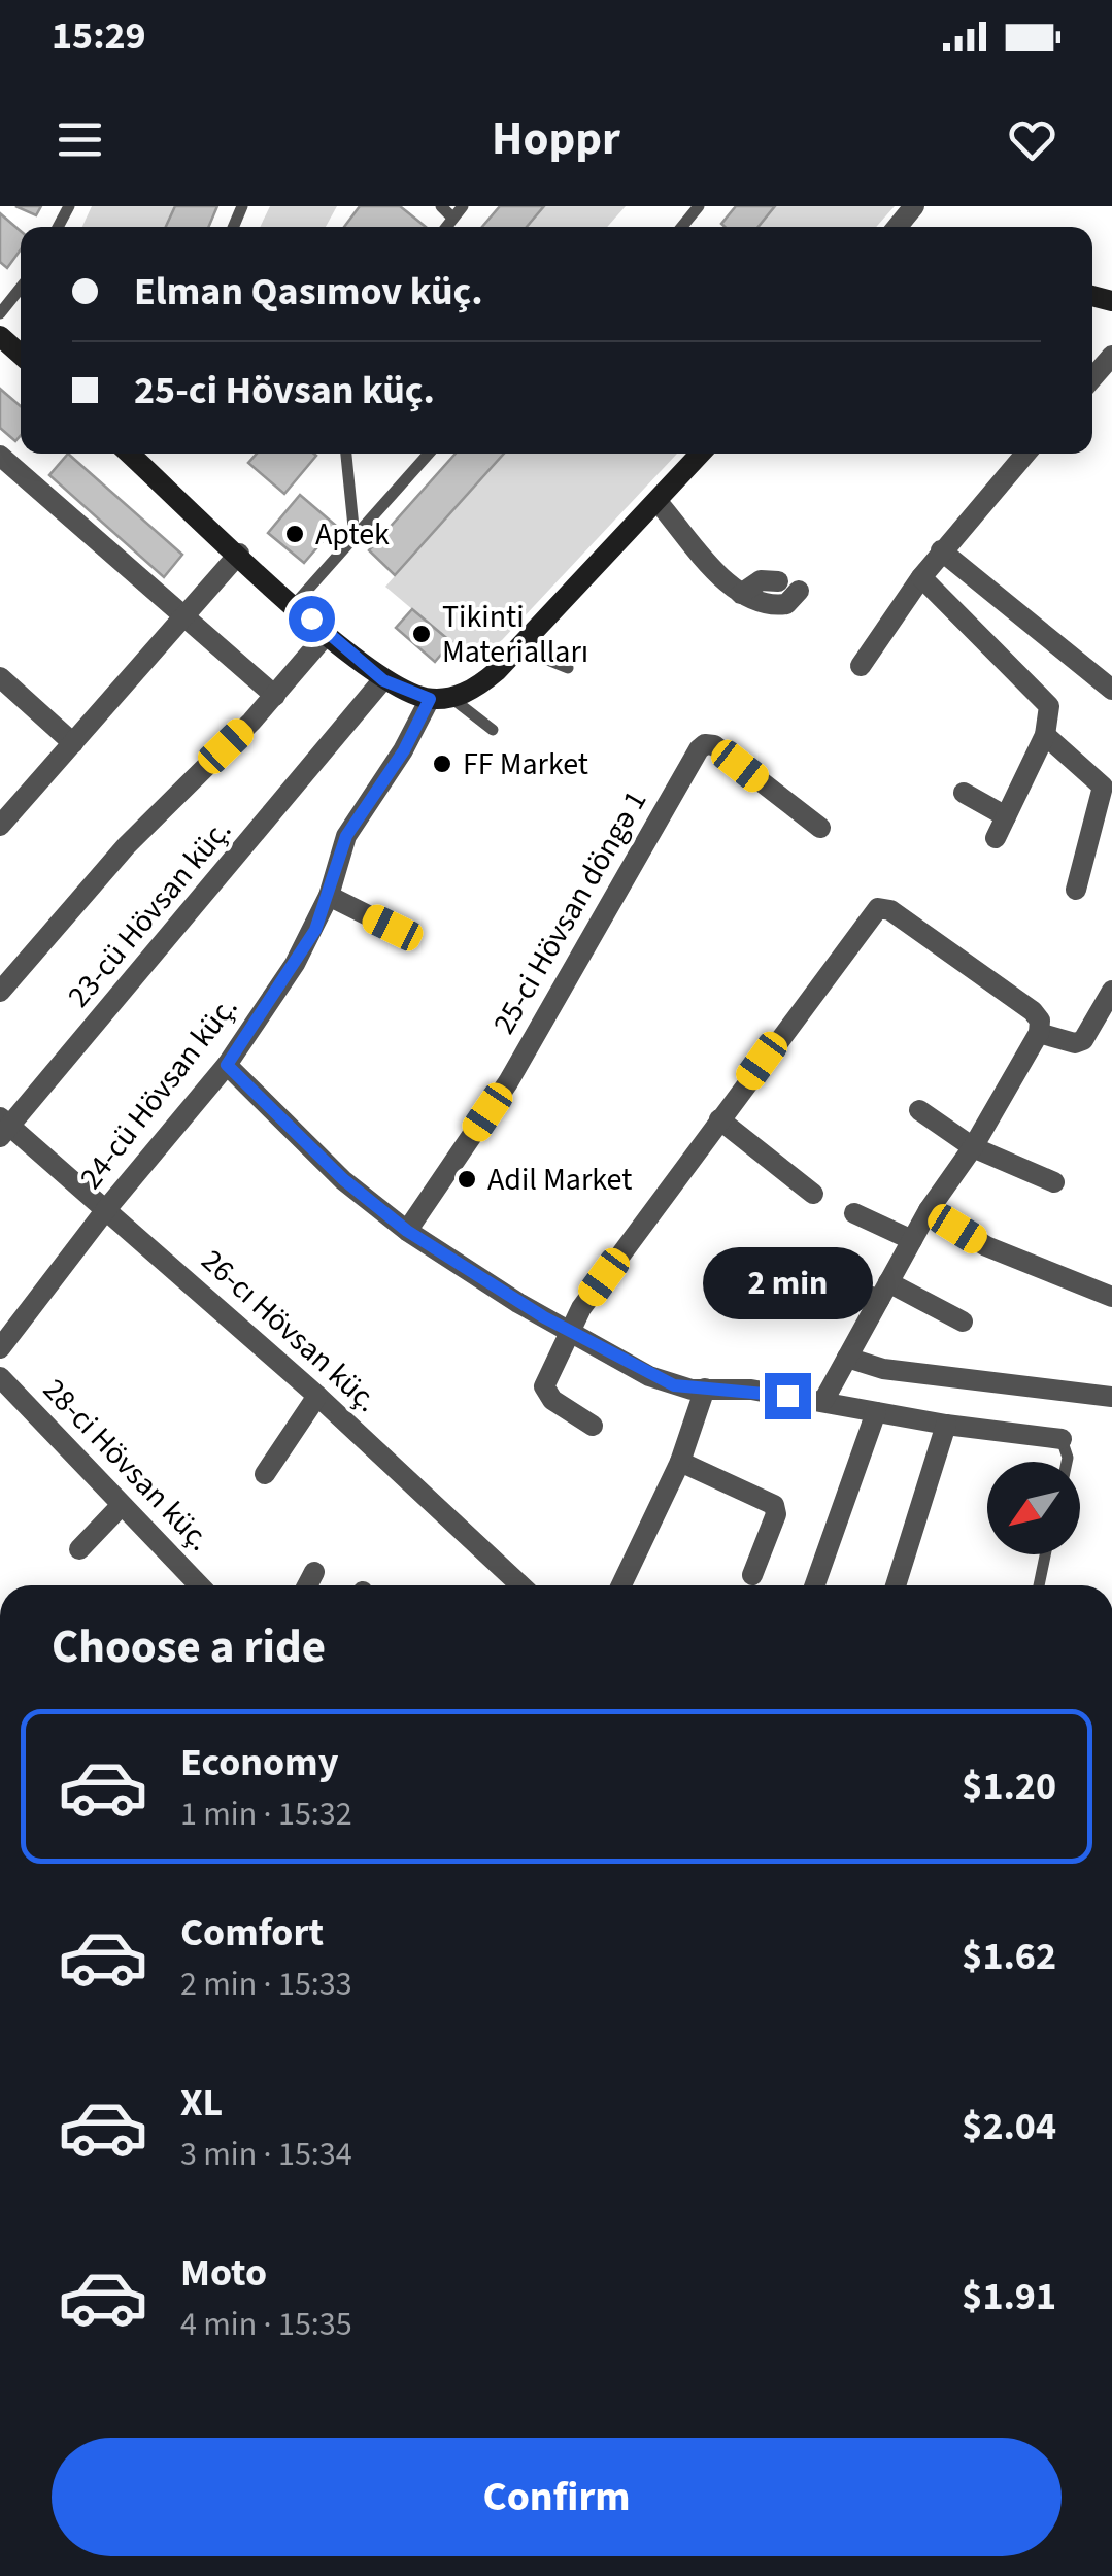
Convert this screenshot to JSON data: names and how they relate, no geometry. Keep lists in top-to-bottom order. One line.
{"streets":{"street":["25-ci Hövsan döngə 1","23-cü Hövsan küç.","24-cü Hövsan küç.","26-cı Hövsan küç.","28-ci Hövsan küç."]},"crossings":[["23-cü Hövsan küç.","26-cı Hövsan küç."],["24-cü Hövsan küç.","26-cı Hövsan küç."]],"places":["Aptek","Tikinti Materialları","FF Market","Adil Market"],"north":"bottom left","page":{"status":"15:29","header":"Hoppr","banner":["Elman Qasımov küç.","25-ci Hövsan küç."],"bubble":"2 min","heading":"Choose a ride","list":[{"name":"Economy","note":"1 min · 15:32","value":"$1.20"},{"name":"Comfort","note":"2 min · 15:33","value":"$1.62"},{"name":"XL","note":"3 min · 15:34","value":"$2.04"},{"name":"Moto","note":"4 min · 15:35","value":"$1.91"}],"buttons":"Confirm"}}
